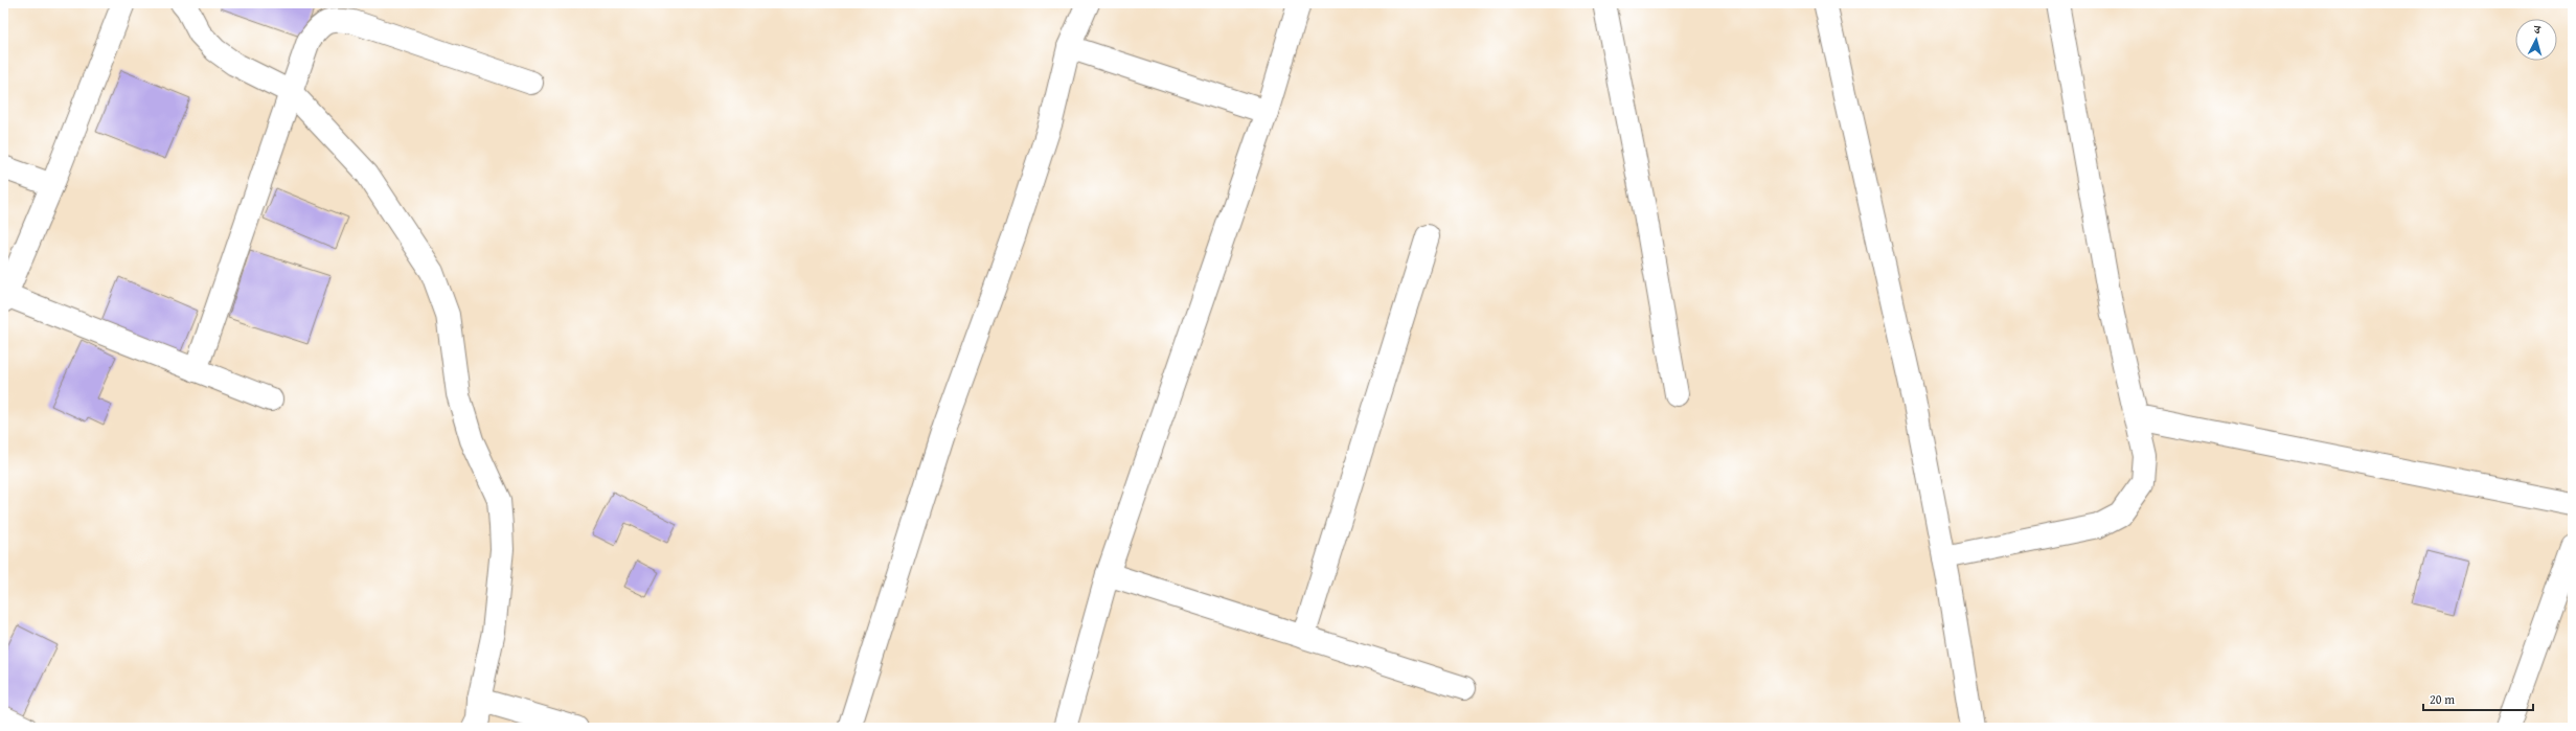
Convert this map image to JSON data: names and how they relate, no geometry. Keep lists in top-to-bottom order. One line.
{"scale_bar":"20 m","north":"top"}
